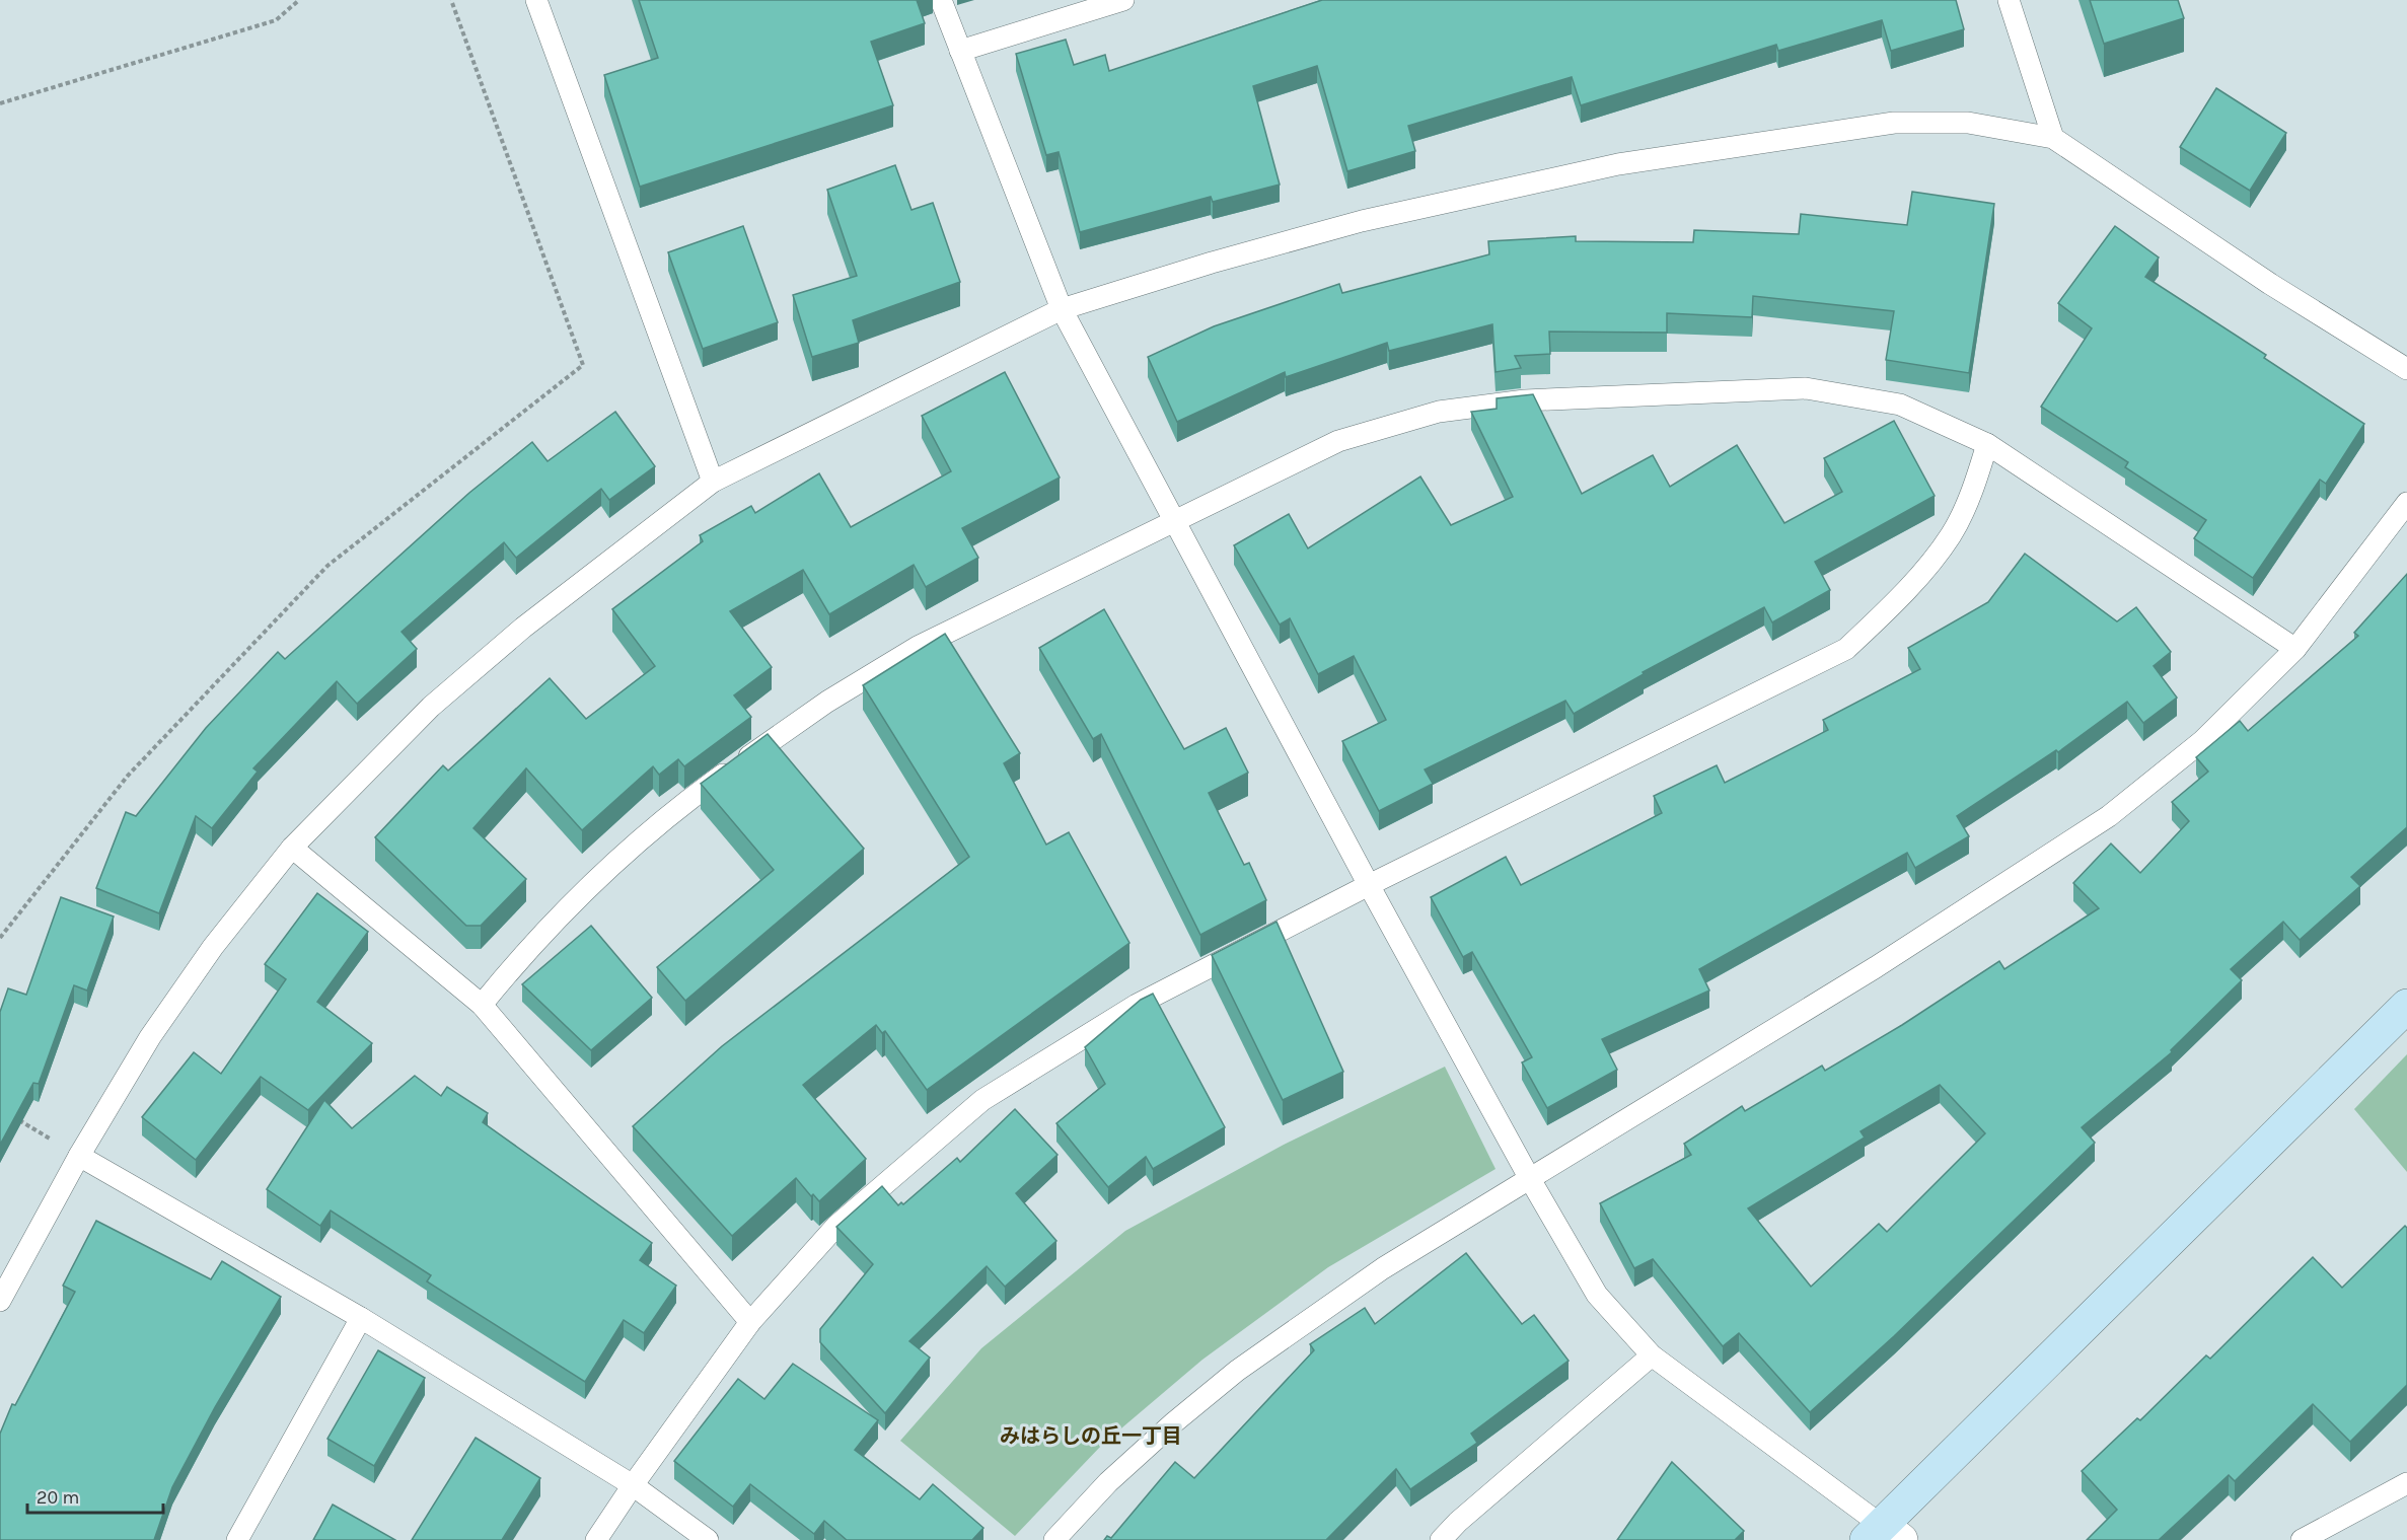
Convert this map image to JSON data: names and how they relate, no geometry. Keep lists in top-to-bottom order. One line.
{"districts":["みはらしの丘一丁目"],"scale_bar":"20 m"}
